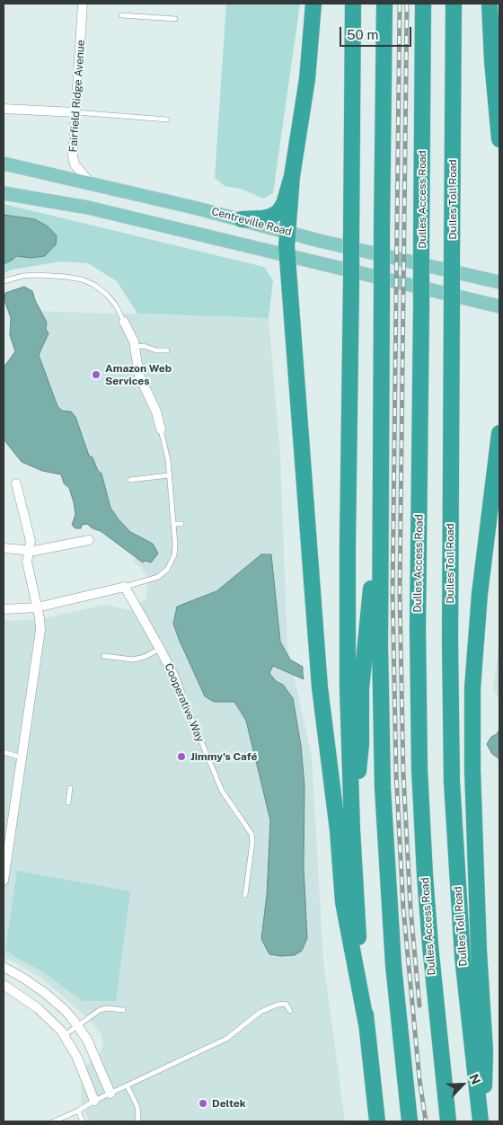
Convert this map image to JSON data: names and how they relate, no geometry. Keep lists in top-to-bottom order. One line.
{"streets":{"highway":["Dulles Access Road","Dulles Toll Road"],"main road":["Centreville Road"],"street":["Fairfield Ridge Avenue","Cooperative Way"]},"crossings":[["Fairfield Ridge Avenue","Centreville Road"]],"places":["Amazon Web Services","Jimmy's Café","Deltek"],"scale_bar":"50 m","north":"top right"}
